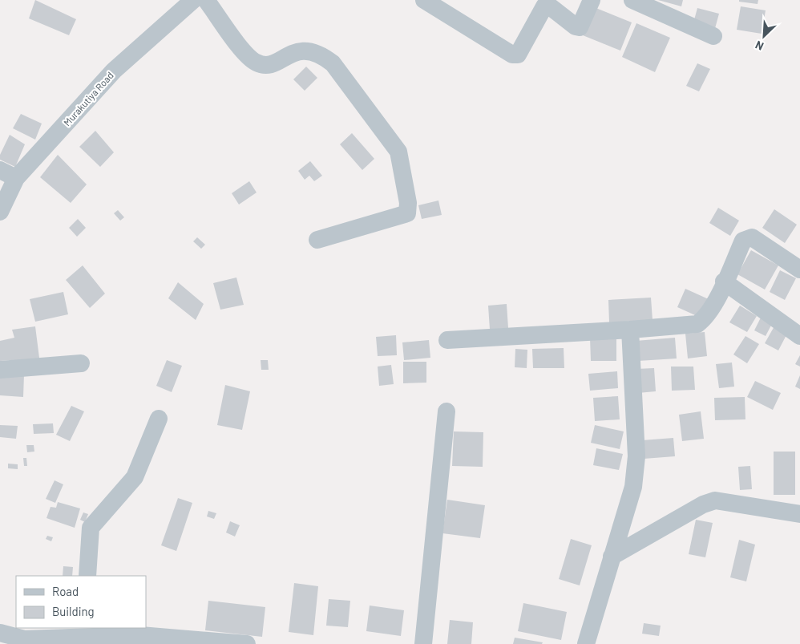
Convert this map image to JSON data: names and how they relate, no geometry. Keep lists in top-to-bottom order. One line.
{"streets":{"street":["Murakutiya Road"]},"legend":["Road","Building"],"north":"bottom left"}
